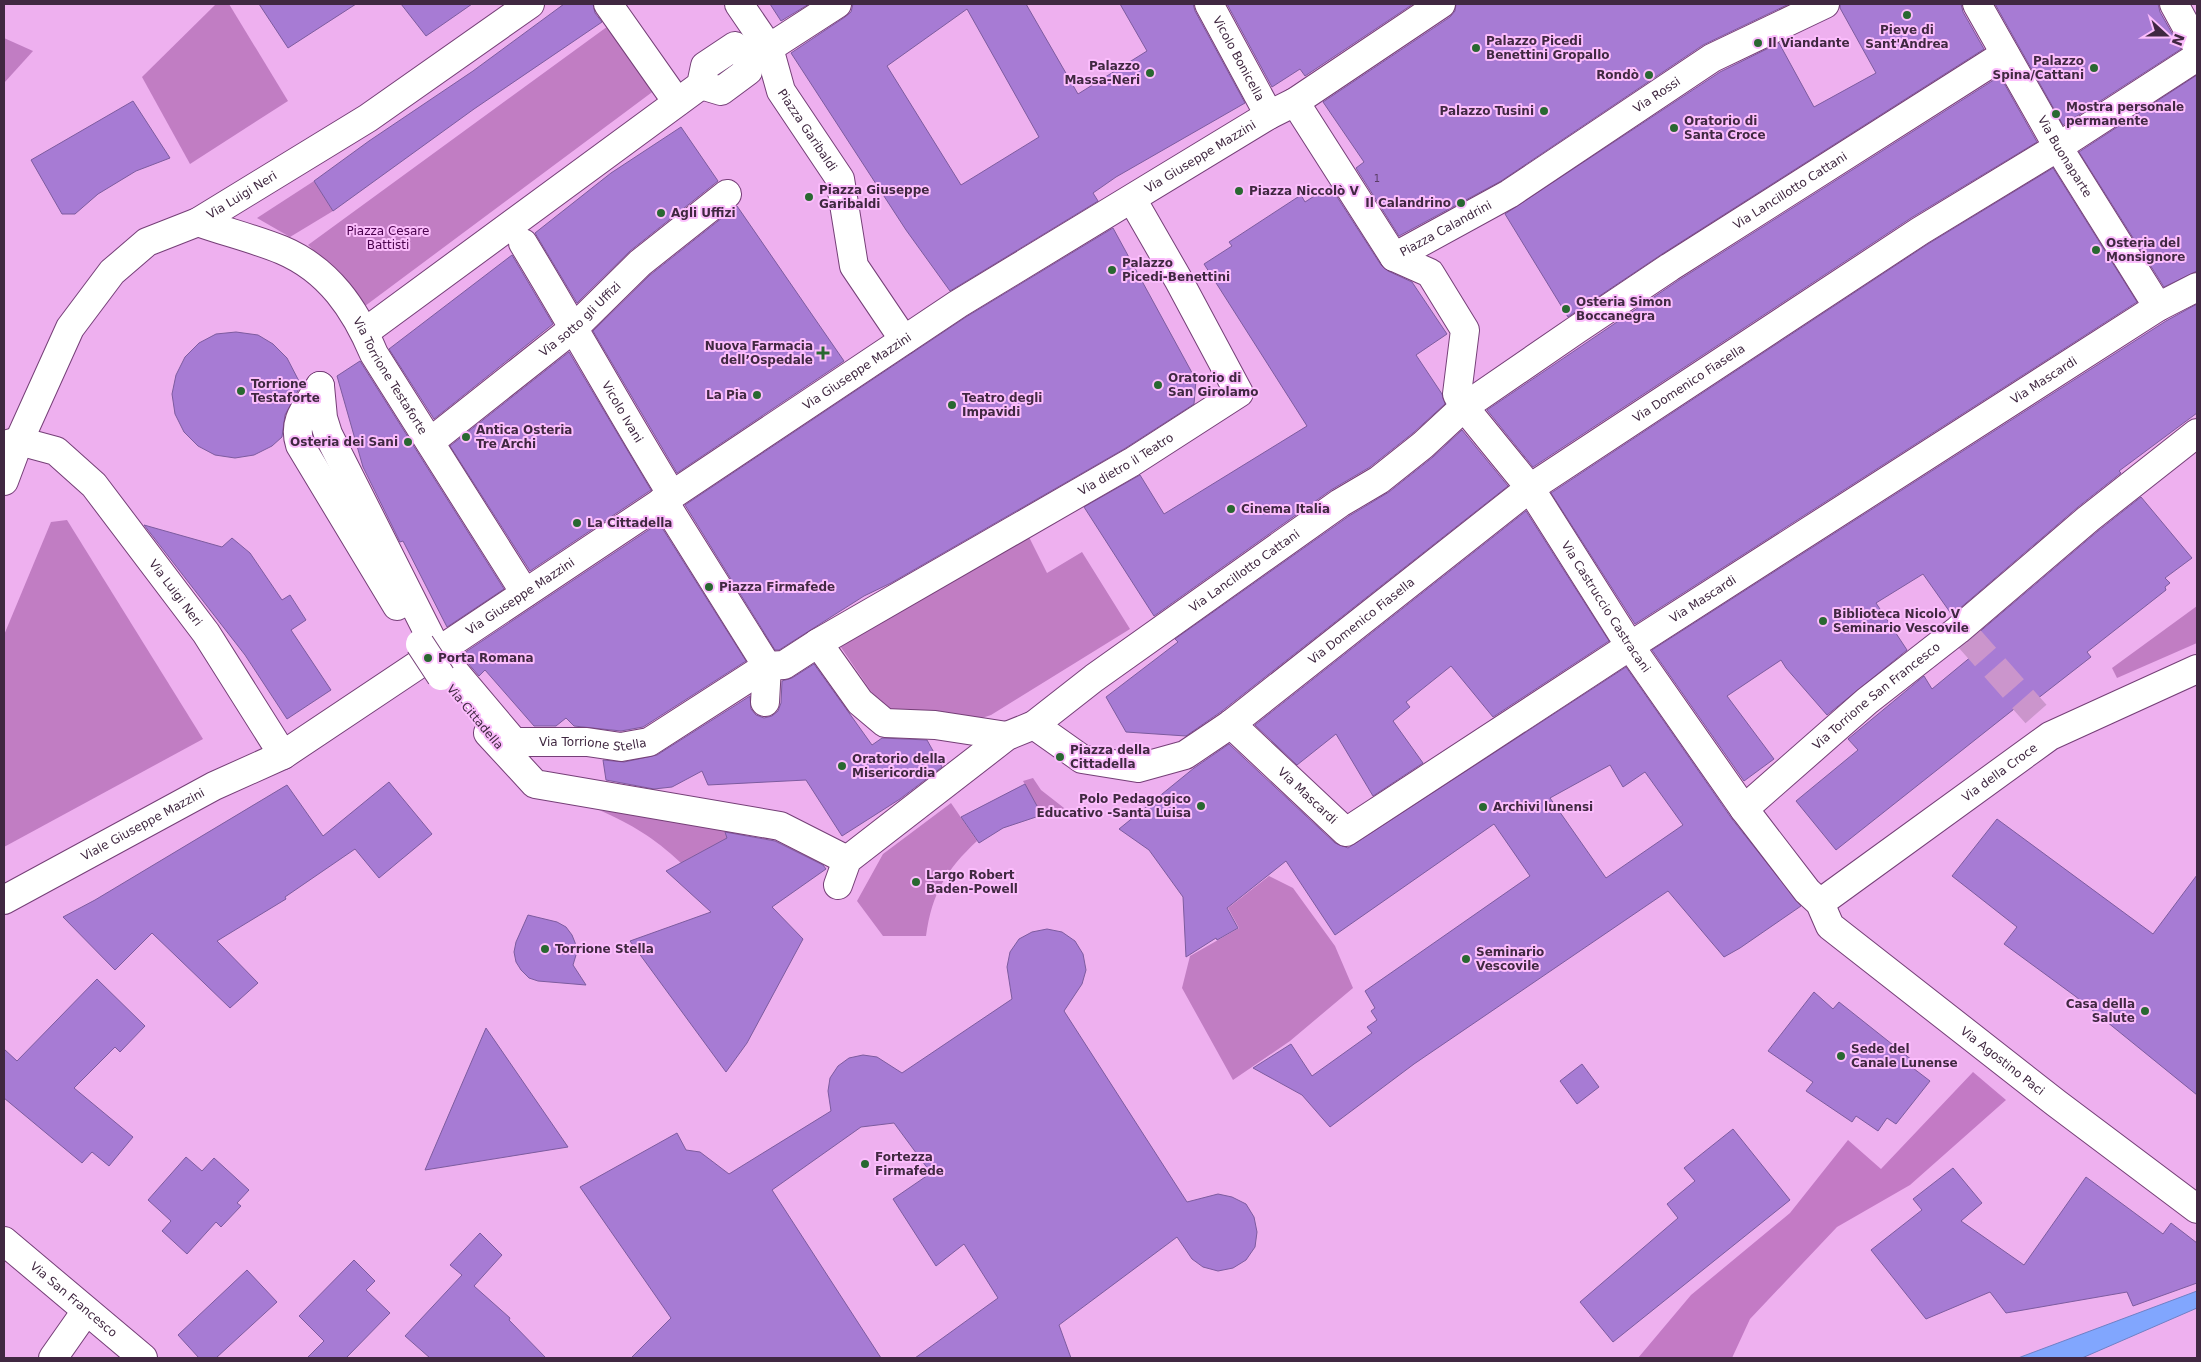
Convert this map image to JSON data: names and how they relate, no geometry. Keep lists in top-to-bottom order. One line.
{"streets":{"street":["Vicolo Bonicella","Via Rossi","Piazza Garibaldi","Via Giuseppe Mazzini","Via Buonaparte","Via Lancillotto Cattani","Via Luigi Neri","Piazza Calandrini","Via sotto gli Uffizi","Via Torrione Testaforte","Via Mascardi","Via Domenico Fiasella","Vicolo Ivani","Via dietro il Teatro","Via Castruccio Castracani","Via Torrione San Francesco","Via Cittadella","Via Torrione Stella","Via della Croce","Viale Giuseppe Mazzini","Via Agostino Paci","Via San Francesco"]},"crossings":[["Vicolo Bonicella","Via Giuseppe Mazzini"],["Via Rossi","Piazza Calandrini"],["Piazza Garibaldi","Via Giuseppe Mazzini"],["Via Giuseppe Mazzini","Via Luigi Neri"],["Via Giuseppe Mazzini","Via Torrione Testaforte"],["Via Giuseppe Mazzini","Vicolo Ivani"],["Via Giuseppe Mazzini","Via dietro il Teatro"],["Via Giuseppe Mazzini","Via Cittadella"],["Via Giuseppe Mazzini","Via Torrione Stella"],["Via Giuseppe Mazzini","Viale Giuseppe Mazzini"],["Via Buonaparte","Via Lancillotto Cattani"],["Via Buonaparte","Via Mascardi"],["Via Buonaparte","Via Domenico Fiasella"],["Via Lancillotto Cattani","Piazza Calandrini"],["Via Lancillotto Cattani","Via Domenico Fiasella"],["Via Lancillotto Cattani","Via Castruccio Castracani"],["Via Luigi Neri","Via Torrione Testaforte"],["Via Luigi Neri","Viale Giuseppe Mazzini"],["Piazza Calandrini","Via Castruccio Castracani"],["Via sotto gli Uffizi","Via Torrione Testaforte"],["Via sotto gli Uffizi","Vicolo Ivani"],["Via Mascardi","Via Domenico Fiasella"],["Via Mascardi","Via Castruccio Castracani"],["Via Domenico Fiasella","Via Castruccio Castracani"],["Vicolo Ivani","Via Torrione Stella"],["Via Castruccio Castracani","Via Torrione San Francesco"],["Via Cittadella","Via Torrione Stella"],["Via della Croce","Via Agostino Paci"]],"parks":["Piazza Cesare Battisti"],"places":{"other":["Pieve di Sant'Andrea","Il Viandante","Palazzo Picedi Benettini Gropallo","Palazzo Spina/Cattani","Palazzo Massa-Neri","Rondò","Palazzo Tusini","Mostra personale permanente","Oratorio di Santa Croce","Piazza Niccolò V","Piazza Giuseppe Garibaldi","Il Calandrino","Agli Uffizi","Osteria del Monsignore","Palazzo Picedi-Benettini","Osteria Simon Boccanegra","Oratorio di San Girolamo","Torrione Testaforte","La Pia","Teatro degli Impavidi","Antica Osteria Tre Archi","Osteria dei Sani","Cinema Italia","La Cittadella","Piazza Firmafede","Biblioteca Nicolo V Seminario Vescovile","Porta Romana","Piazza della Cittadella","Oratorio della Misericordia","Polo Pedagogico Educativo -Santa Luisa","Archivi lunensi","Largo Robert Baden-Powell","Torrione Stella","Seminario Vescovile","Casa della Salute","Sede del Canale Lunense","Fortezza Firmafede"],"health":["Nuova Farmacia dell’Ospedale"]},"house_numbers":["1"],"north":"right"}
